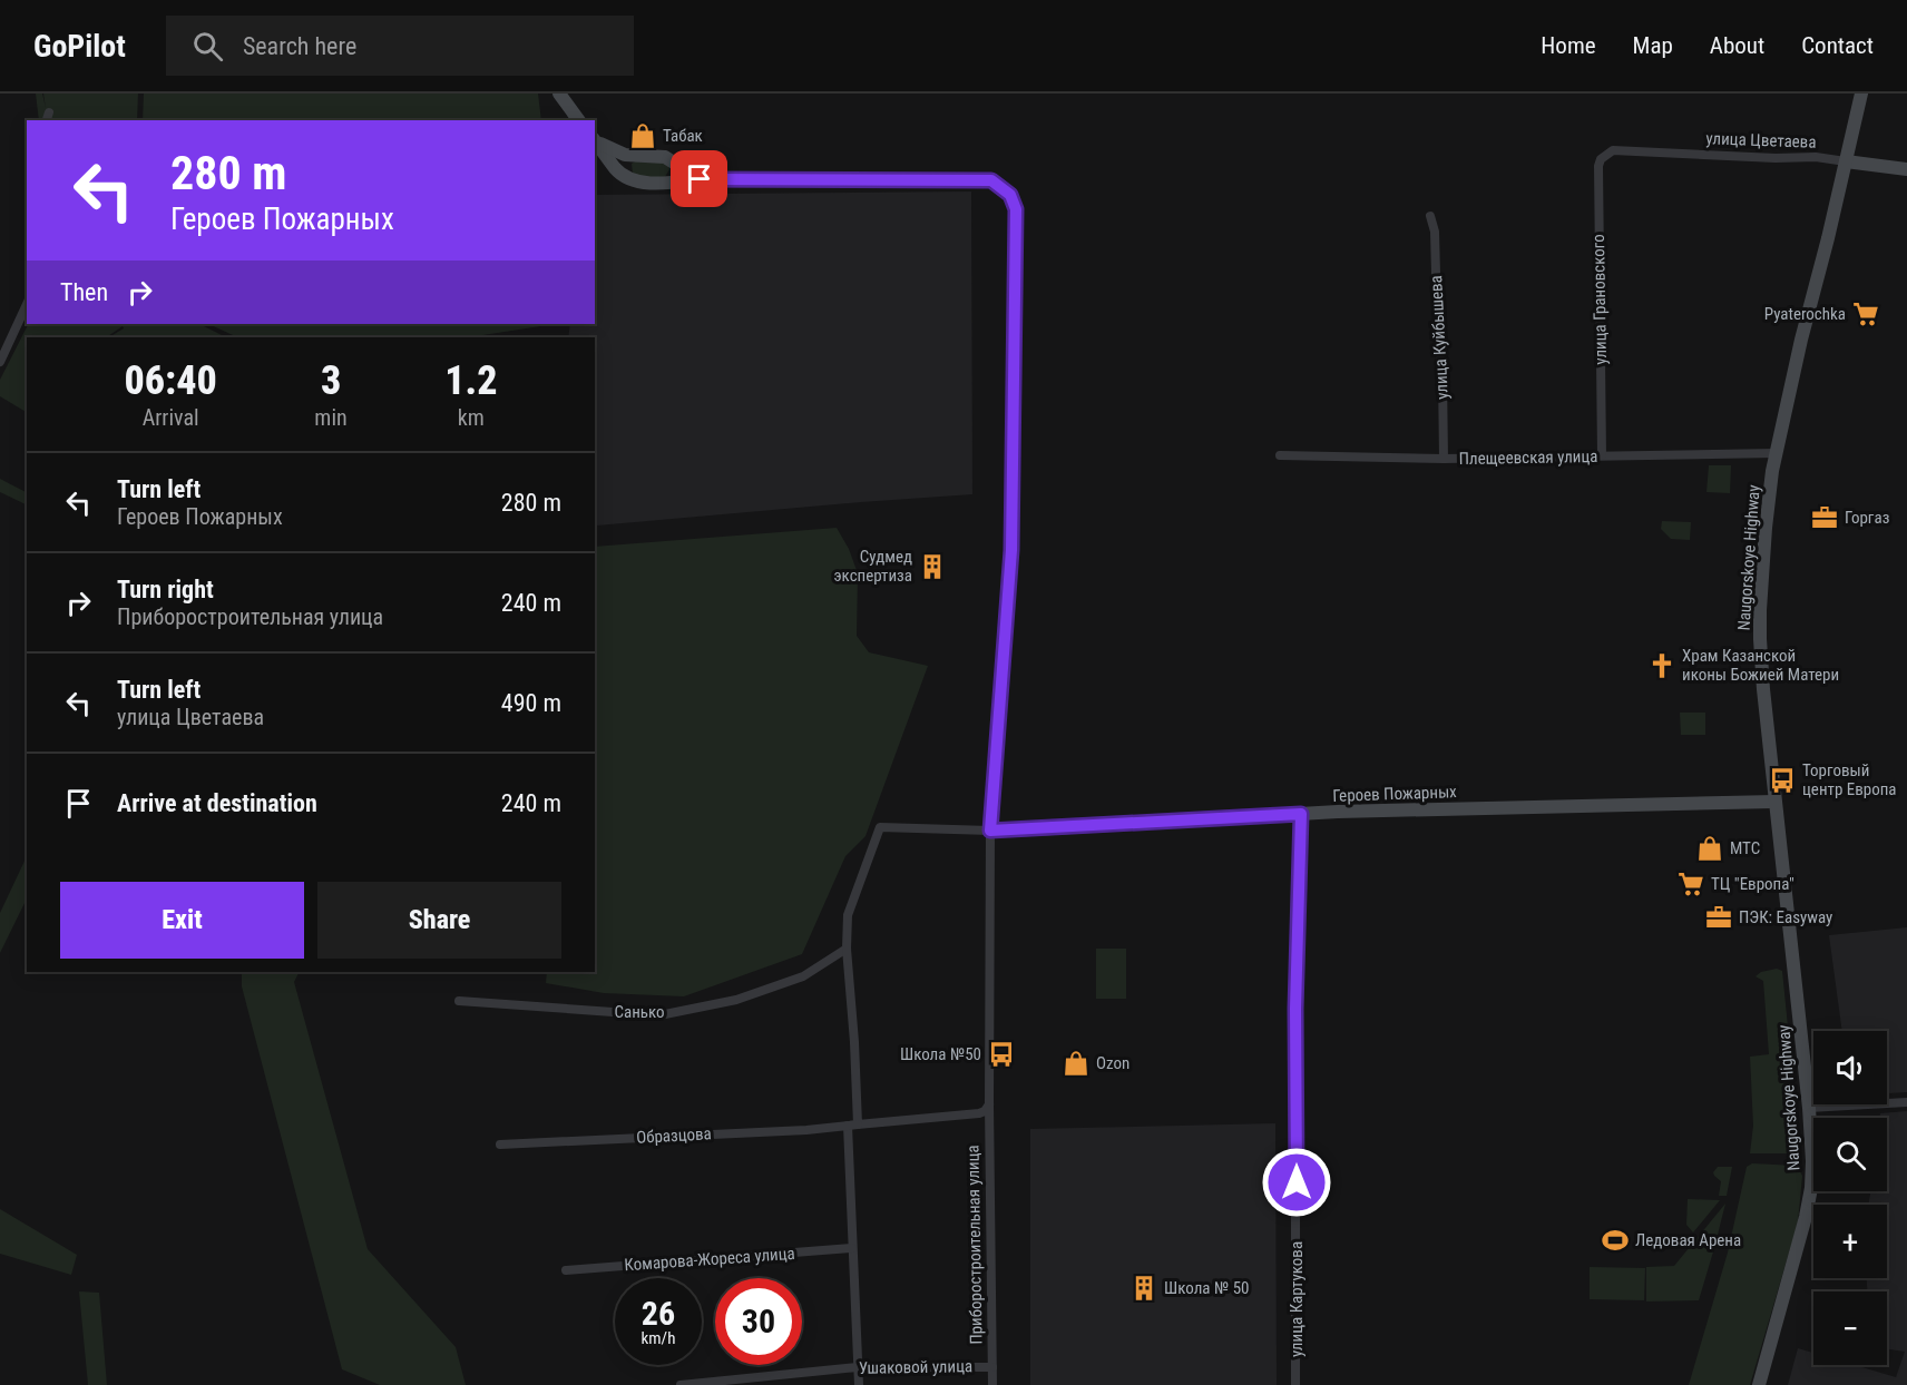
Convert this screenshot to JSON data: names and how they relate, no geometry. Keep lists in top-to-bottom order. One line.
{"streets":{"main road":["улица Цветаева","Naugorskoye Highway","Героев Пожарных","Приборостроительная улица"],"street":["улица Грановского","улица Куйбышева","Плещеевская улица","Санько","Образцова","Комарова-Жореса улица","улица Картукова","Ушаковой улица"]},"crossings":[["улица Цветаева","улица Грановского"],["улица Цветаева","Naugorskoye Highway"],["улица Грановского","Плещеевская улица"],["улица Куйбышева","Плещеевская улица"],["Плещеевская улица","Naugorskoye Highway"],["Naugorskoye Highway","Героев Пожарных"],["Героев Пожарных","Приборостроительная улица"],["Героев Пожарных","улица Картукова"],["Приборостроительная улица","Ушаковой улица"]],"places":{"shop":["Табак","МТС","Ozon"],"supermarket":["Pyaterochka","ТЦ \"Европа\""],"office":["Горгаз","ПЭК: Easyway"],"building":["Судмед экспертиза","Школа № 50"],"church":["Храм Казанской иконы Божией Матери"],"bus stop":["Торговый центр Европа","Школа №50"],"sports":["Ледовая Арена"]},"page":{"header":"GoPilot","search":"Search here","nav":["Home","Map","About","Contact"],"turn":["280 m","Героев Пожарных"],"then":"Then","eta":["06:40","Arrival","3","min","1.2","km"],"list":[{"name":"Turn left","note":"Героев Пожарных","value":"280 m"},{"name":"Turn right","note":"Приборостроительная улица","value":"240 m"},{"name":"Turn left","note":"улица Цветаева","value":"490 m"},{"name":"Arrive at destination","value":"240 m"}],"buttons":["Exit","Share"],"map_buttons":["+","−"],"speed":"26 km/h","limit":"30"}}
